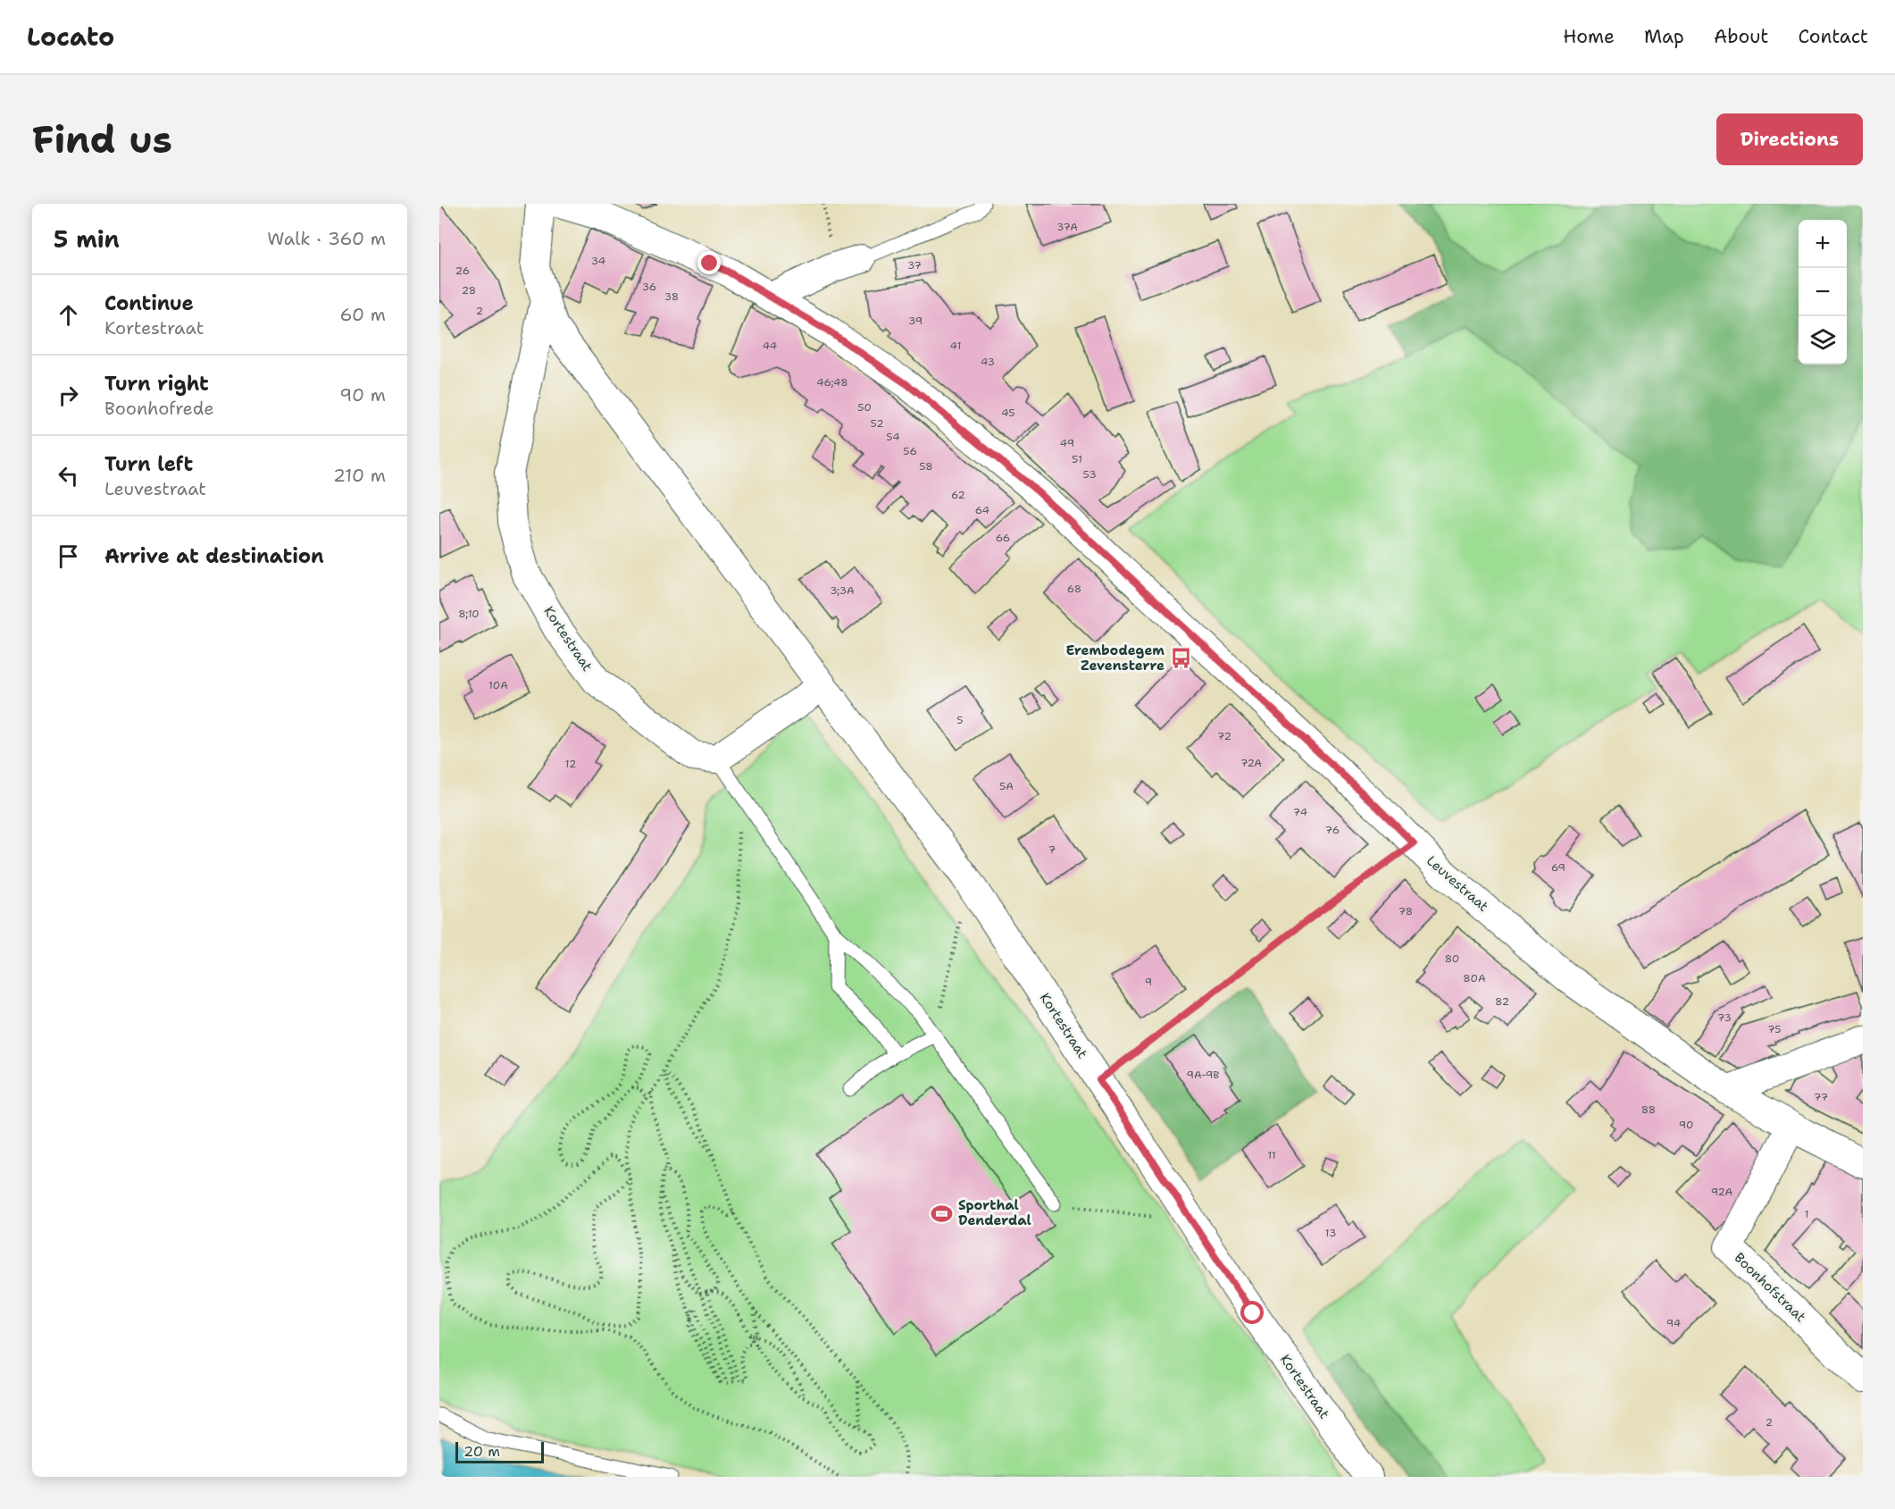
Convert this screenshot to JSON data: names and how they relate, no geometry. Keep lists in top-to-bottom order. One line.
{"streets":{"street":["Kortestraat","Leuvestraat","Boonhofstraat"]},"crossings":[["Leuvestraat","Boonhofstraat"]],"places":{"bus stop":["Erembodegem Zevensterre"],"sports":["Sporthal Denderdal"]},"house_numbers":["37A","34","37","26","36","28","38","2","39","44","41","43","46;48","50","45","52","54","49","56","51","58","53","62","64","66","68","3;3A","8;10","10A","5","72","72A","12","5A","74","76","7","69","78","80","80A","9","82","73","75","9A-9B","77","88","90","11","92A","1","13","94","2"],"scale_bar":"20 m","page":{"header":"Locato","nav":["Home","Map","About","Contact"],"buttons":"Directions","title":"Find us","heading":["5 min","Walk · 360 m"],"map_buttons":["+","−"],"list":[["Continue","Kortestraat","60 m"],["Turn right","Boonhofrede","90 m"],["Turn left","Leuvestraat","210 m"],"Arrive at destination"],"scale":"20 m"}}
